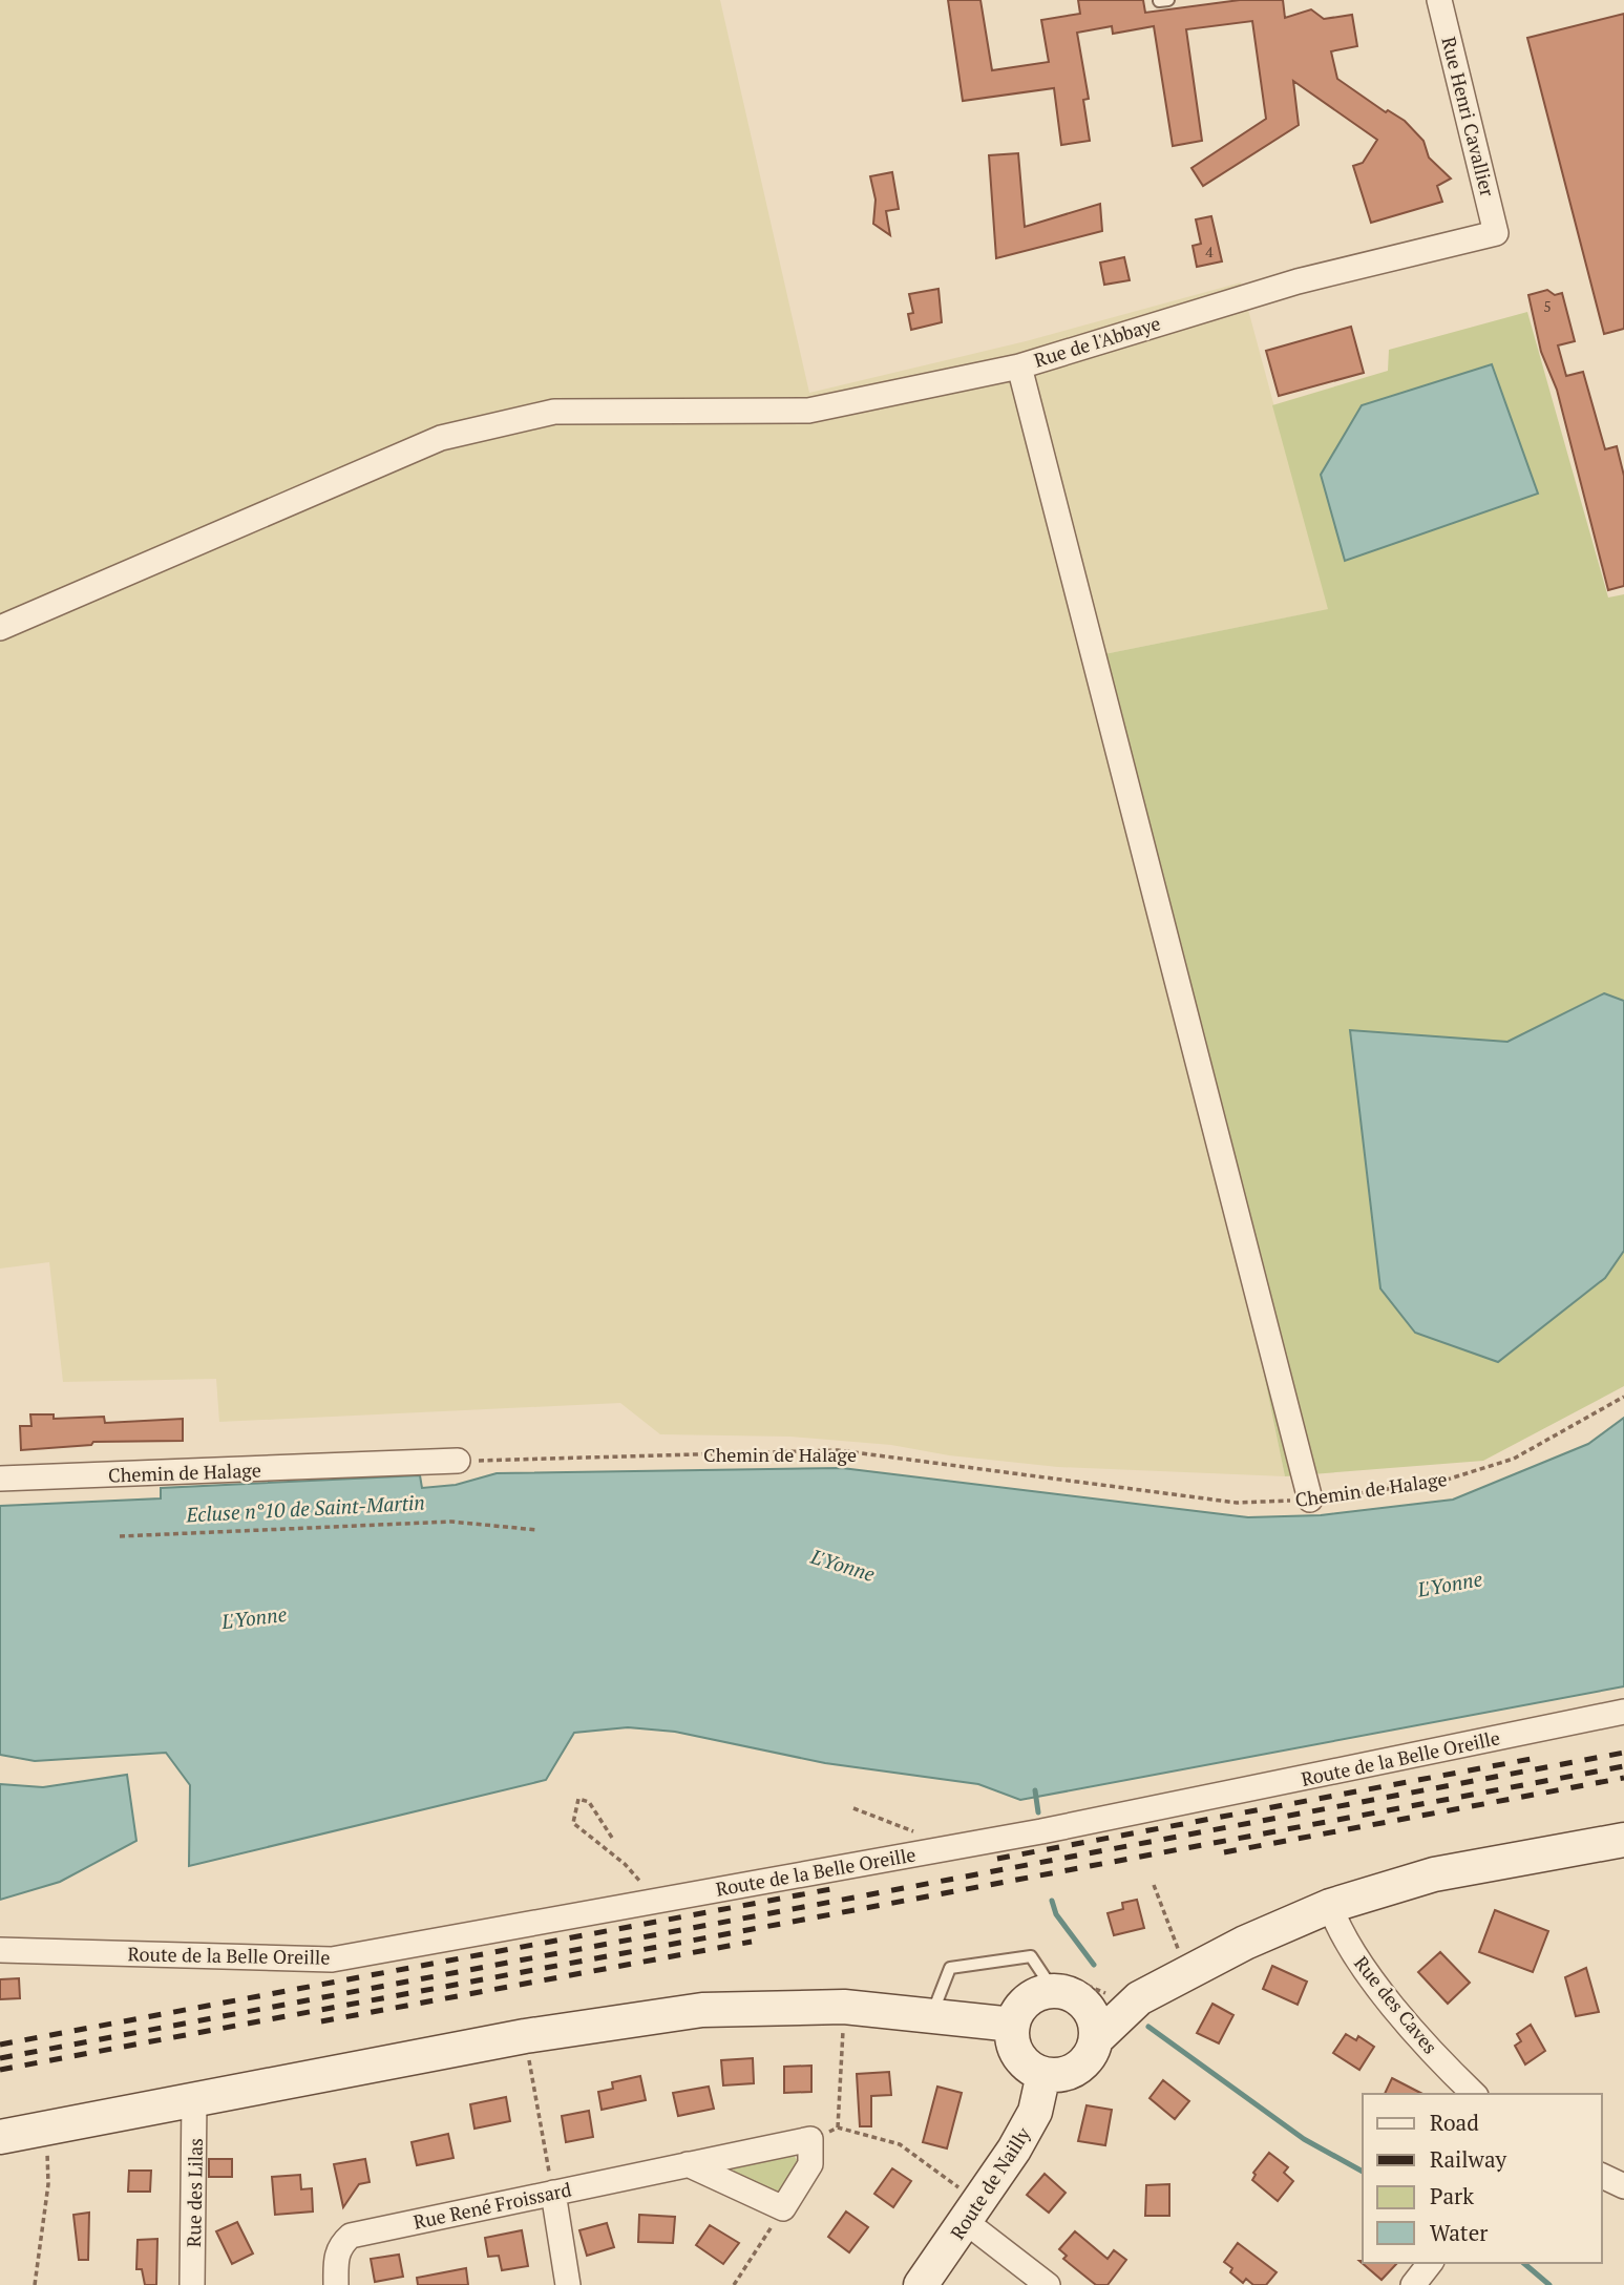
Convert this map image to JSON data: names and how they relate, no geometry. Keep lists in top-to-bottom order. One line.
{"streets":{"main road":["Route de Nailly"],"street":["Rue Henri Cavallier","Rue de l'Abbaye","Chemin de Halage","Route de la Belle Oreille","Rue des Caves","Rue des Lilas","Rue René Froissard"]},"crossings":[["Rue Henri Cavallier","Rue de l'Abbaye"]],"water":["Ecluse n°10 de Saint-Martin","L'Yonne"],"house_numbers":["4","5"],"legend":["Road","Railway","Park","Water"]}
